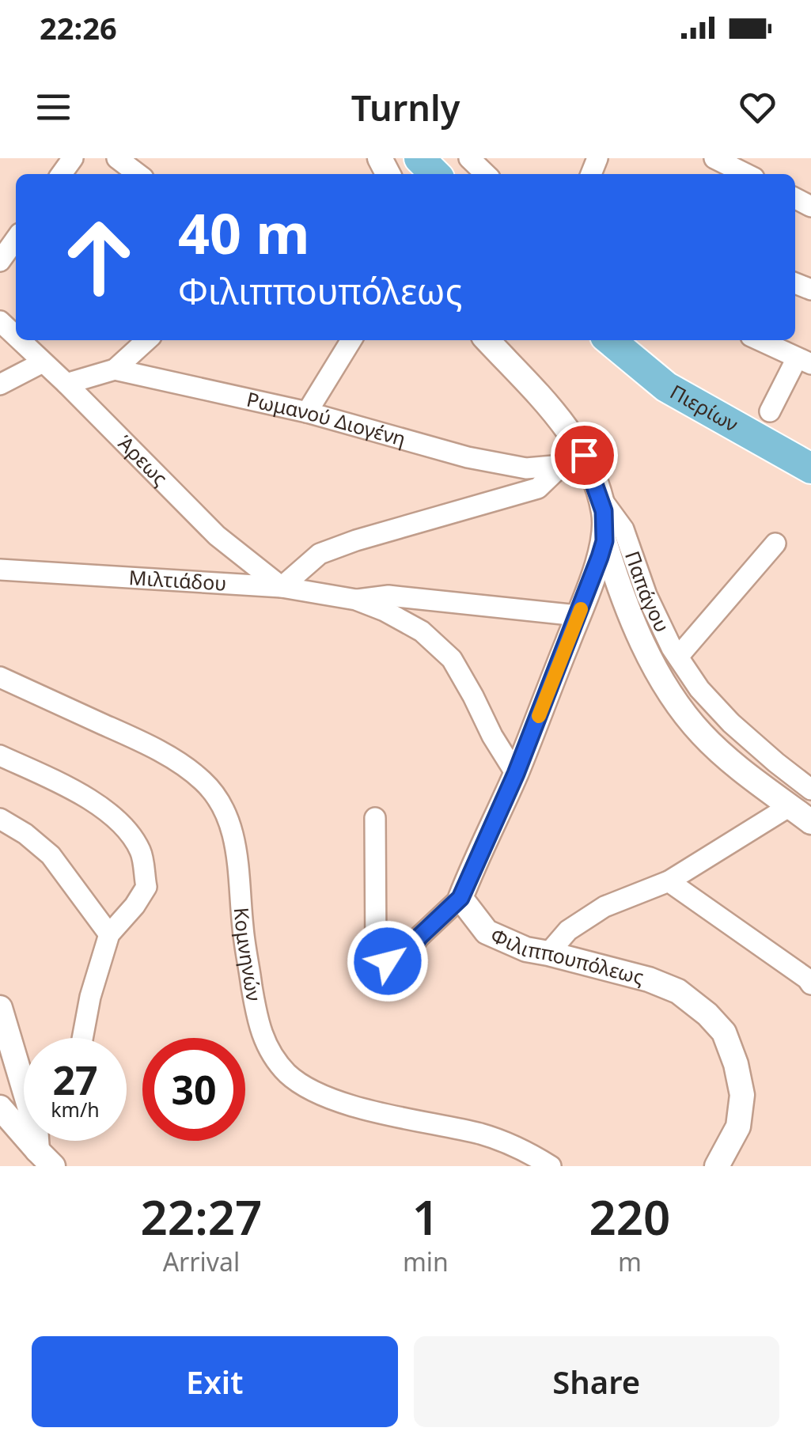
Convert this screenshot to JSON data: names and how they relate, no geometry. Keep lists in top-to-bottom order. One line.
{"streets":{"main road":["Πιερίων"],"street":["Ρωμανού Διογένη","Άρεως","Μιλτιάδου","Παπάγου","Κομνηνών","Φιλιππουπόλεως"]},"crossings":[["Ρωμανού Διογένη","Άρεως"],["Ρωμανού Διογένη","Παπάγου"],["Άρεως","Μιλτιάδου"]],"page":{"status":"22:26","header":"Turnly","turn":["40 m","Φιλιππουπόλεως"],"speed":"27 km/h","limit":"30","eta":["22:27","Arrival","1","min","220","m"],"buttons":["Exit","Share"]}}
